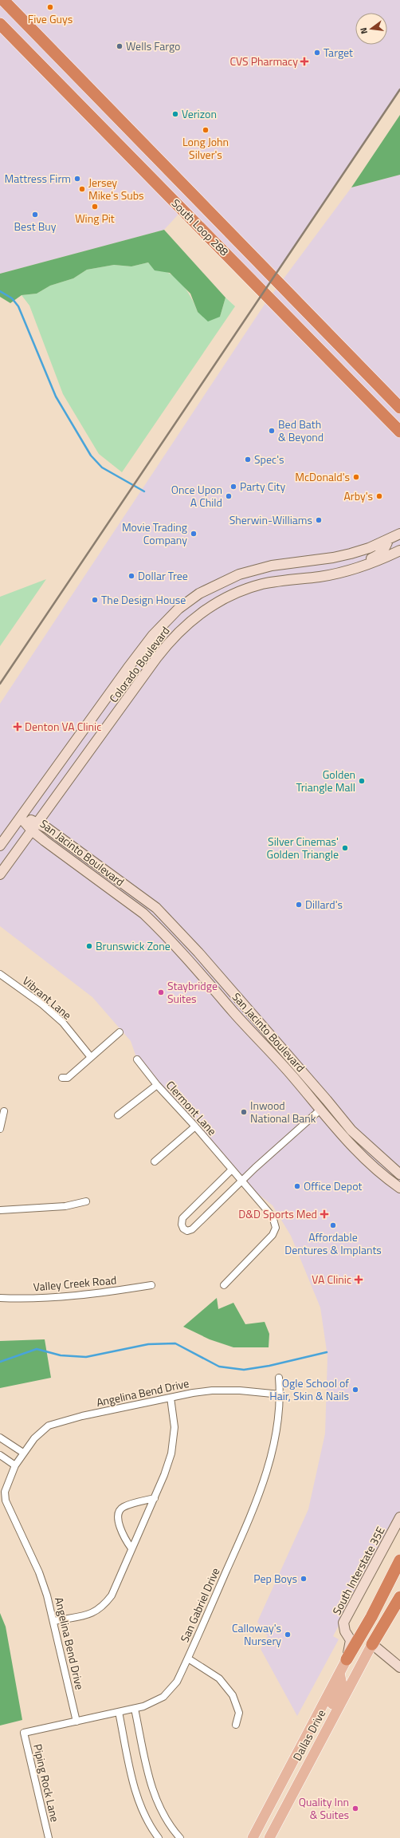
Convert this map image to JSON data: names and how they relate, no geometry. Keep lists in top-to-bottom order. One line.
{"streets":{"highway":["South Loop 288"],"main road":["Colorado Boulevard","San Jacinto Boulevard","South Interstate 35E","Dallas Drive"],"street":["Vibrant Lane","Clermont Lane","Valley Creek Road","Angelina Bend Drive","San Gabriel Drive","Piping Rock Lane"]},"crossings":[["Colorado Boulevard","San Jacinto Boulevard"],["Angelina Bend Drive","San Gabriel Drive"],["South Interstate 35E","Dallas Drive"],["San Gabriel Drive","Piping Rock Lane"]],"places":{"other":["Five Guys","Wells Fargo","Target","Verizon","Long John Silver's","Mattress Firm","Jersey Mike's Subs","Wing Pit","Best Buy","Bed Bath & Beyond","Spec's","McDonald's","Party City","Once Upon A Child","Arby's","Sherwin-Williams","Movie Trading Company","Dollar Tree","The Design House","Golden Triangle Mall","Silver Cinemas' Golden Triangle","Dillard's","Brunswick Zone","Staybridge Suites","Inwood National Bank","Office Depot","Affordable Dentures & Implants","Ogle School of Hair, Skin & Nails","Pep Boys","Calloway's Nursery","Quality Inn & Suites"],"health":["CVS Pharmacy","Denton VA Clinic","D&D Sports Med","VA Clinic"]},"north":"left"}
